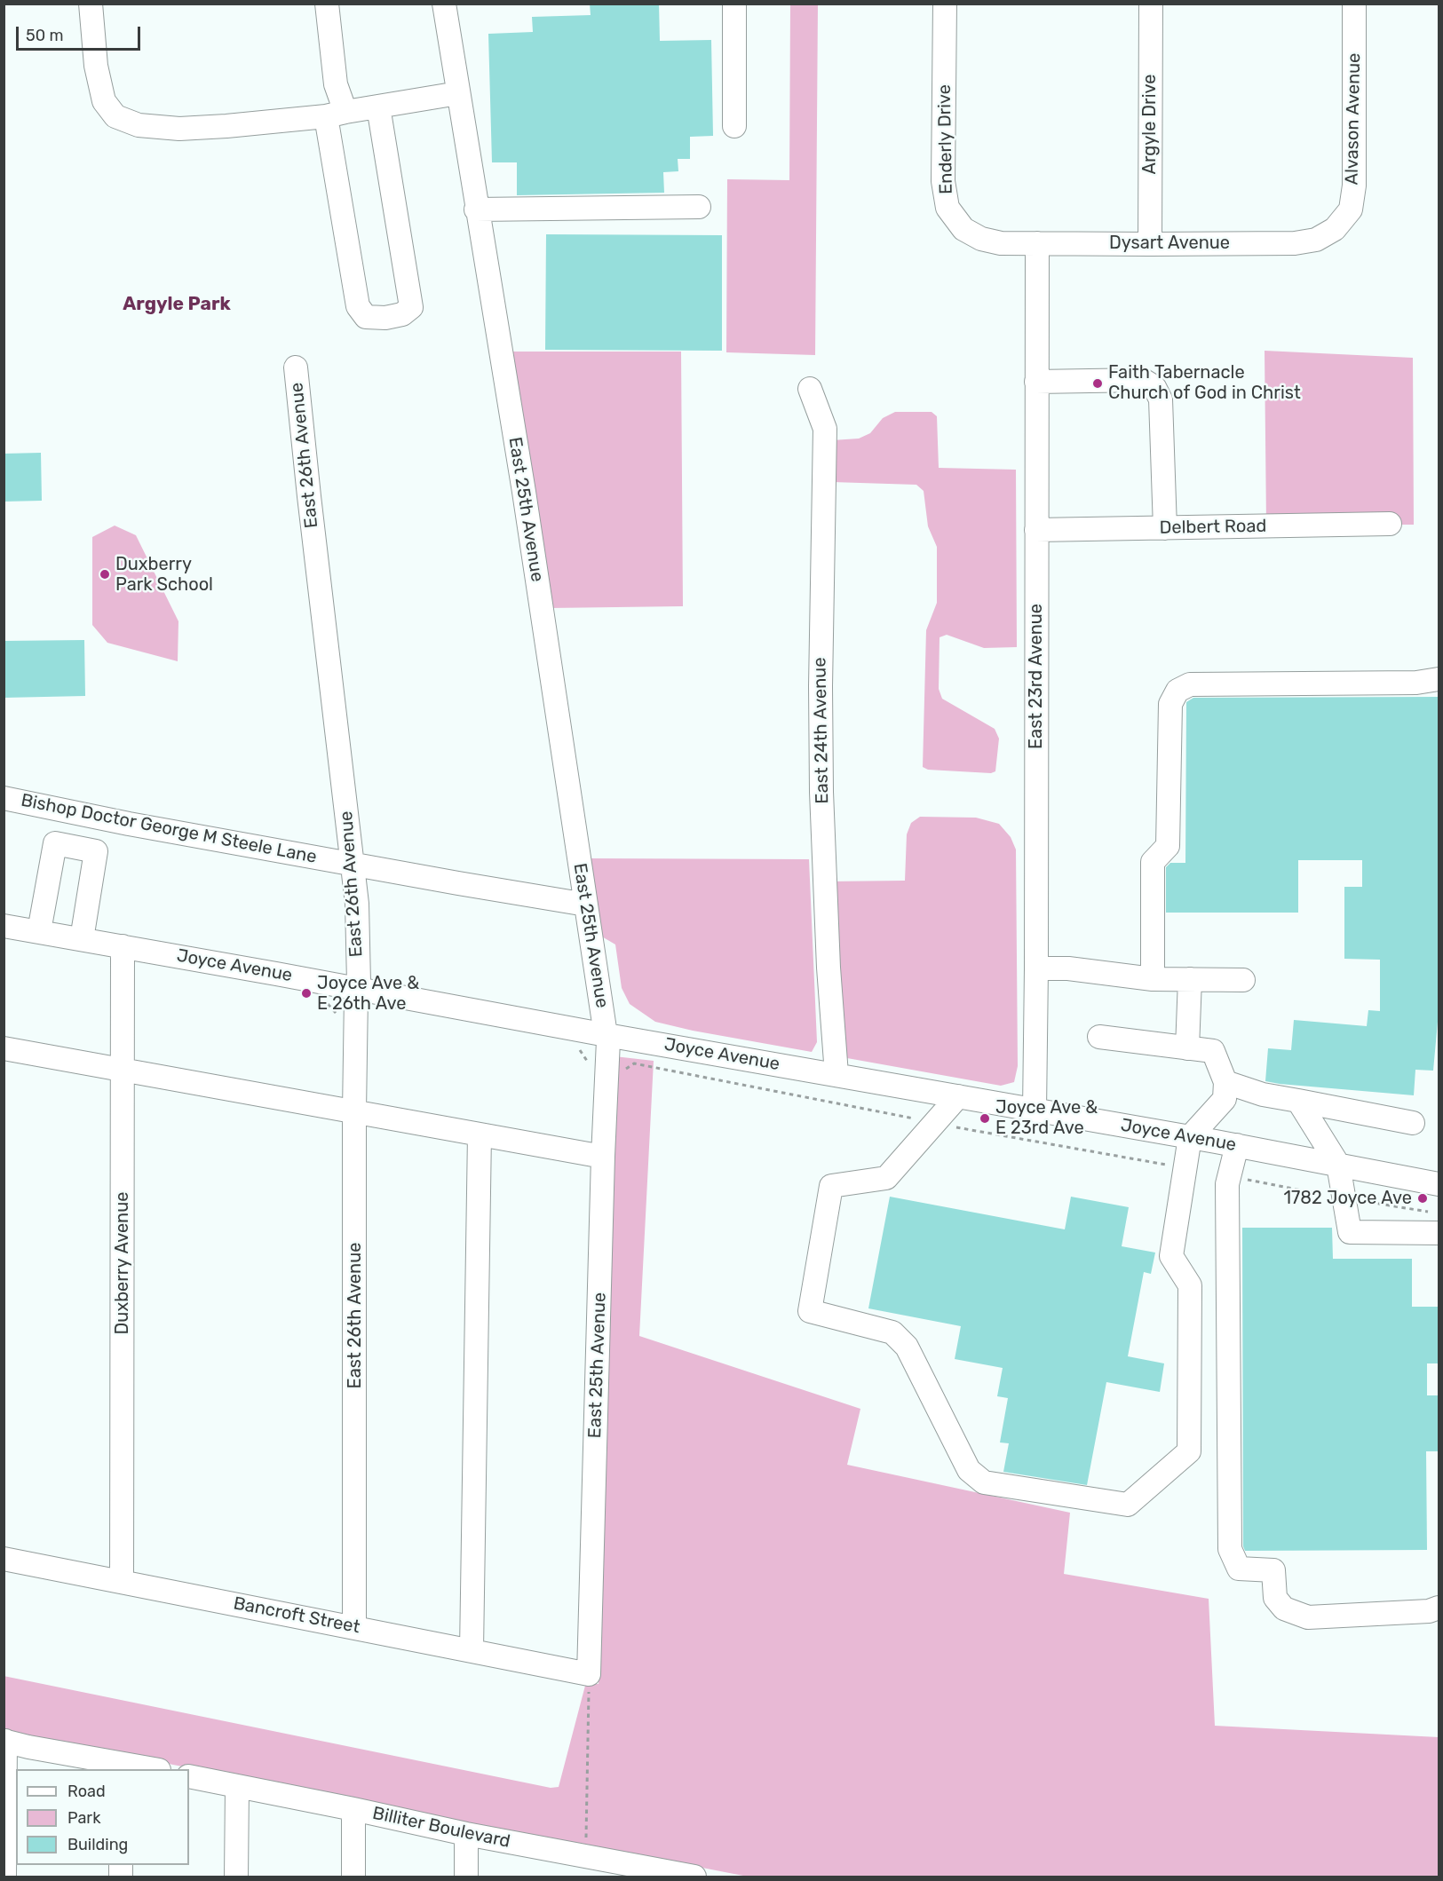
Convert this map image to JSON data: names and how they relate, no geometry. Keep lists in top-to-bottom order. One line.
{"streets":{"street":["Alvason Avenue","Argyle Drive","Enderly Drive","Dysart Avenue","East 26th Avenue","East 25th Avenue","Delbert Road","East 23rd Avenue","East 24th Avenue","Bishop Doctor George M Steele Lane","Joyce Avenue","Duxberry Avenue","Bancroft Street","Billiter Boulevard"]},"crossings":[["Alvason Avenue","Dysart Avenue"],["Argyle Drive","Dysart Avenue"],["Enderly Drive","Dysart Avenue"],["Dysart Avenue","East 23rd Avenue"],["East 26th Avenue","Bishop Doctor George M Steele Lane"],["East 26th Avenue","Joyce Avenue"],["East 26th Avenue","Bancroft Street"],["East 25th Avenue","Bishop Doctor George M Steele Lane"],["East 25th Avenue","Joyce Avenue"],["East 25th Avenue","Bancroft Street"],["Delbert Road","East 23rd Avenue"],["East 23rd Avenue","Joyce Avenue"],["East 24th Avenue","Joyce Avenue"],["Joyce Avenue","Duxberry Avenue"],["Duxberry Avenue","Bancroft Street"]],"districts":["Argyle Park"],"places":["Faith Tabernacle Church of God in Christ","Duxberry Park School","Joyce Ave & E 26th Ave","Joyce Ave & E 23rd Ave","1782 Joyce Ave"],"legend":["Road","Park","Building"],"scale_bar":"50 m"}
